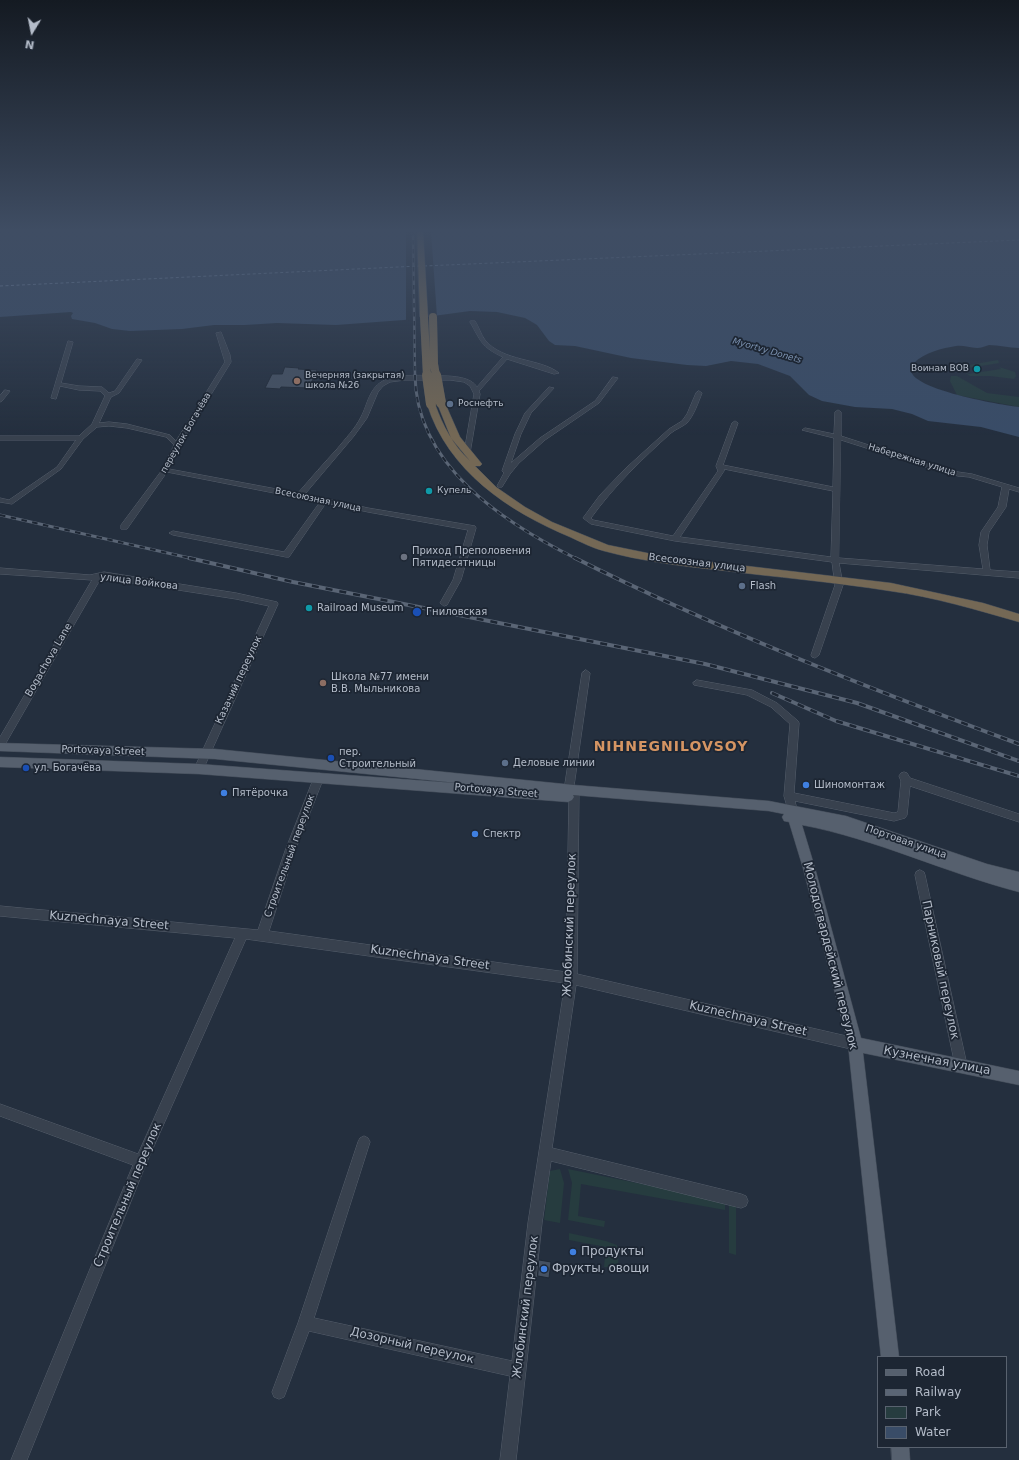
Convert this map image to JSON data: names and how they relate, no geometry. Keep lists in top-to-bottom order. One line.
{"streets":{"highway":["Всесоюзная улица"],"main road":["Portovaya Street","Портовая улица","Молодогвардейский переулок","Кузнечная улица"],"street":["переулок Богачёва","Набережная улица","улица Войкова","Bogachova Lane","Казачий переулок","Строительный переулок","Kuznechnaya Street","Жлобинский переулок","Парниковый переулок","Дозорный переулок"]},"crossings":[["переулок Богачёва","Всесоюзная улица"],["улица Войкова","Bogachova Lane"],["улица Войкова","Казачий переулок"],["Bogachova Lane","Portovaya Street"],["Казачий переулок","Portovaya Street"],["Portovaya Street","Портовая улица"],["Portovaya Street","Строительный переулок"],["Portovaya Street","Жлобинский переулок"],["Portovaya Street","Молодогвардейский переулок"],["Портовая улица","Молодогвардейский переулок"],["Строительный переулок","Kuznechnaya Street"],["Kuznechnaya Street","Жлобинский переулок"],["Kuznechnaya Street","Молодогвардейский переулок"],["Kuznechnaya Street","Кузнечная улица"],["Жлобинский переулок","Дозорный переулок"],["Молодогвардейский переулок","Кузнечная улица"],["Парниковый переулок","Кузнечная улица"]],"districts":["NIHNEGNILOVSOY"],"water":["Myortvy Donets"],"places":["Воинам ВОВ","Вечерняя (закрытая) школа №26","Роснефть","Купель","Приход Преполовения Пятидесятницы","Flash","Railroad Museum","Гниловская","Школа №77 имени В.В. Мыльникова","пер. Строительный","Деловые линии","ул. Богачёва","Шиномонтаж","Пятёрочка","Спектр","Продукты","Фрукты, овощи"],"legend":["Road","Railway","Park","Water"],"north":"bottom"}
